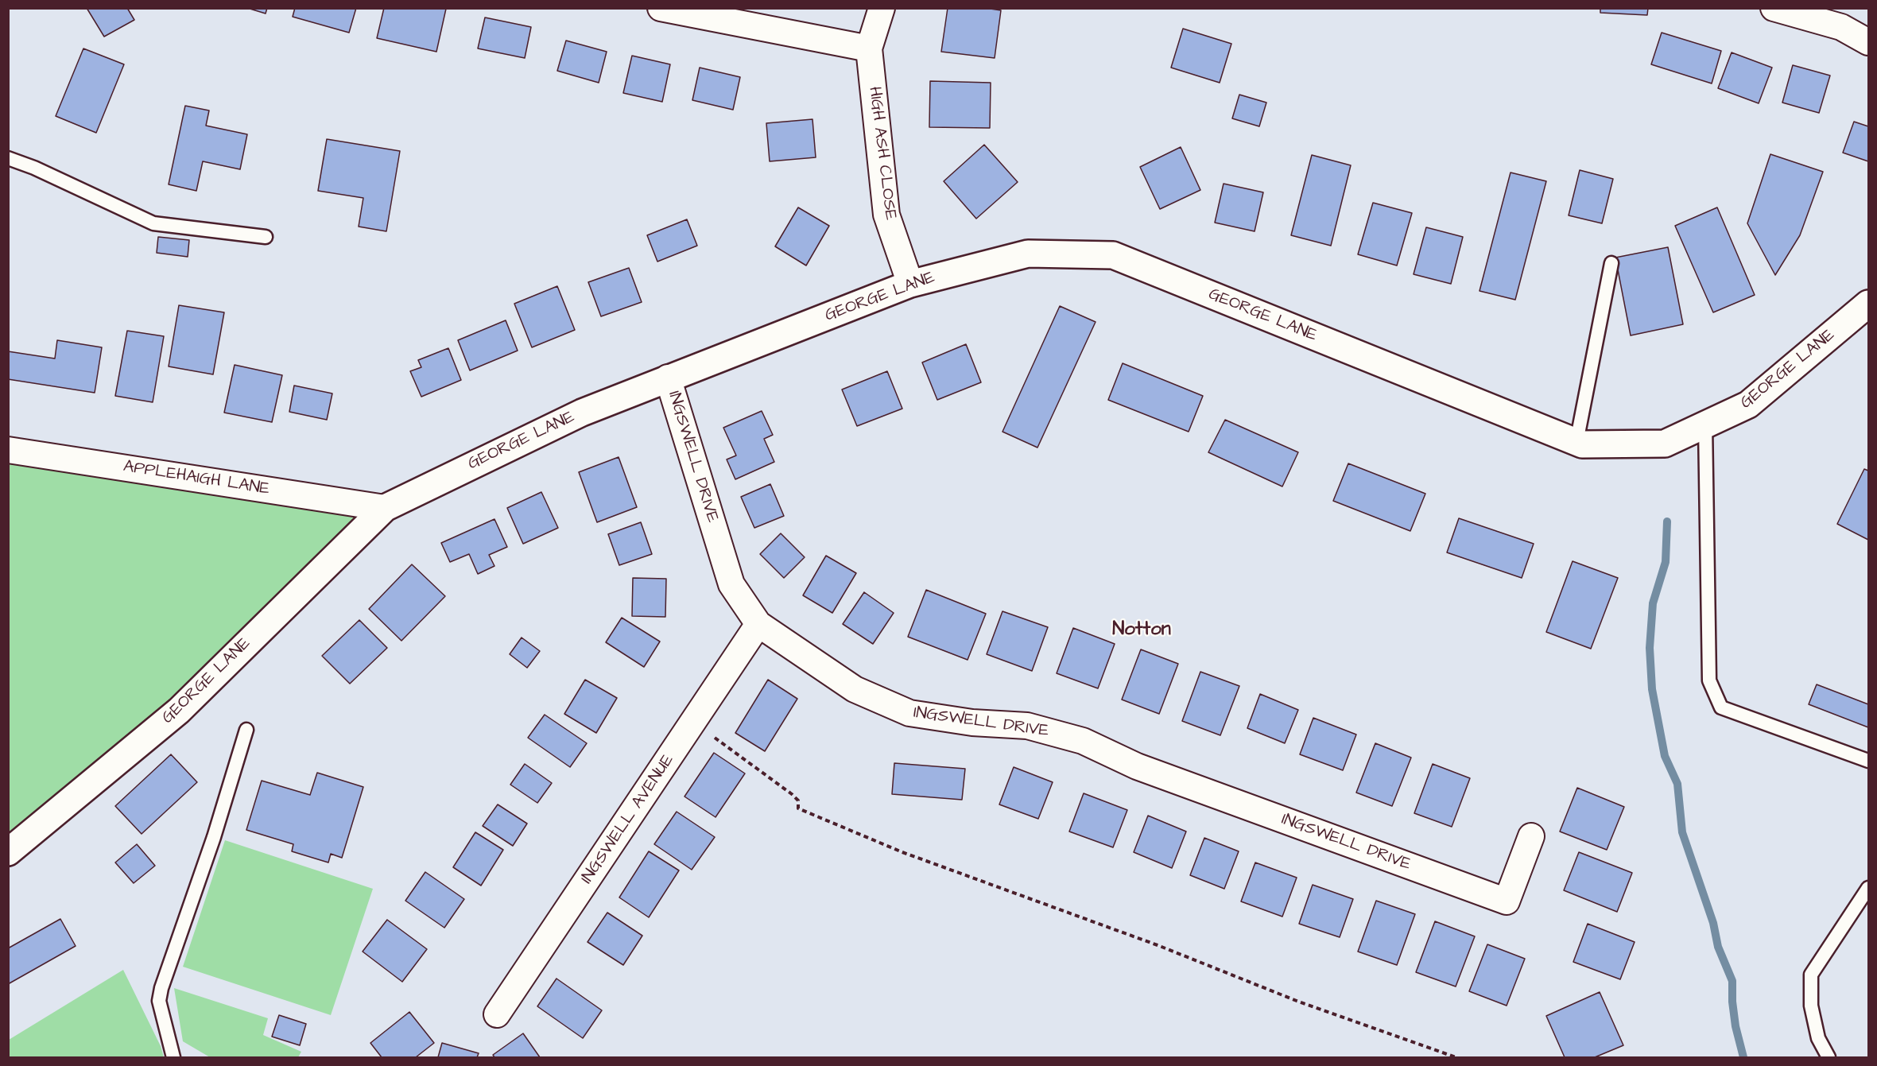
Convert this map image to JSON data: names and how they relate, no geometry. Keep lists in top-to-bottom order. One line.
{"streets":{"street":["HIGH ASH CLOSE","GEORGE LANE","INGSWELL DRIVE","APPLEHAIGH LANE","INGSWELL AVENUE"]},"crossings":[["HIGH ASH CLOSE","GEORGE LANE"],["GEORGE LANE","INGSWELL DRIVE"],["GEORGE LANE","APPLEHAIGH LANE"],["INGSWELL DRIVE","INGSWELL AVENUE"]],"districts":["Notton"]}
